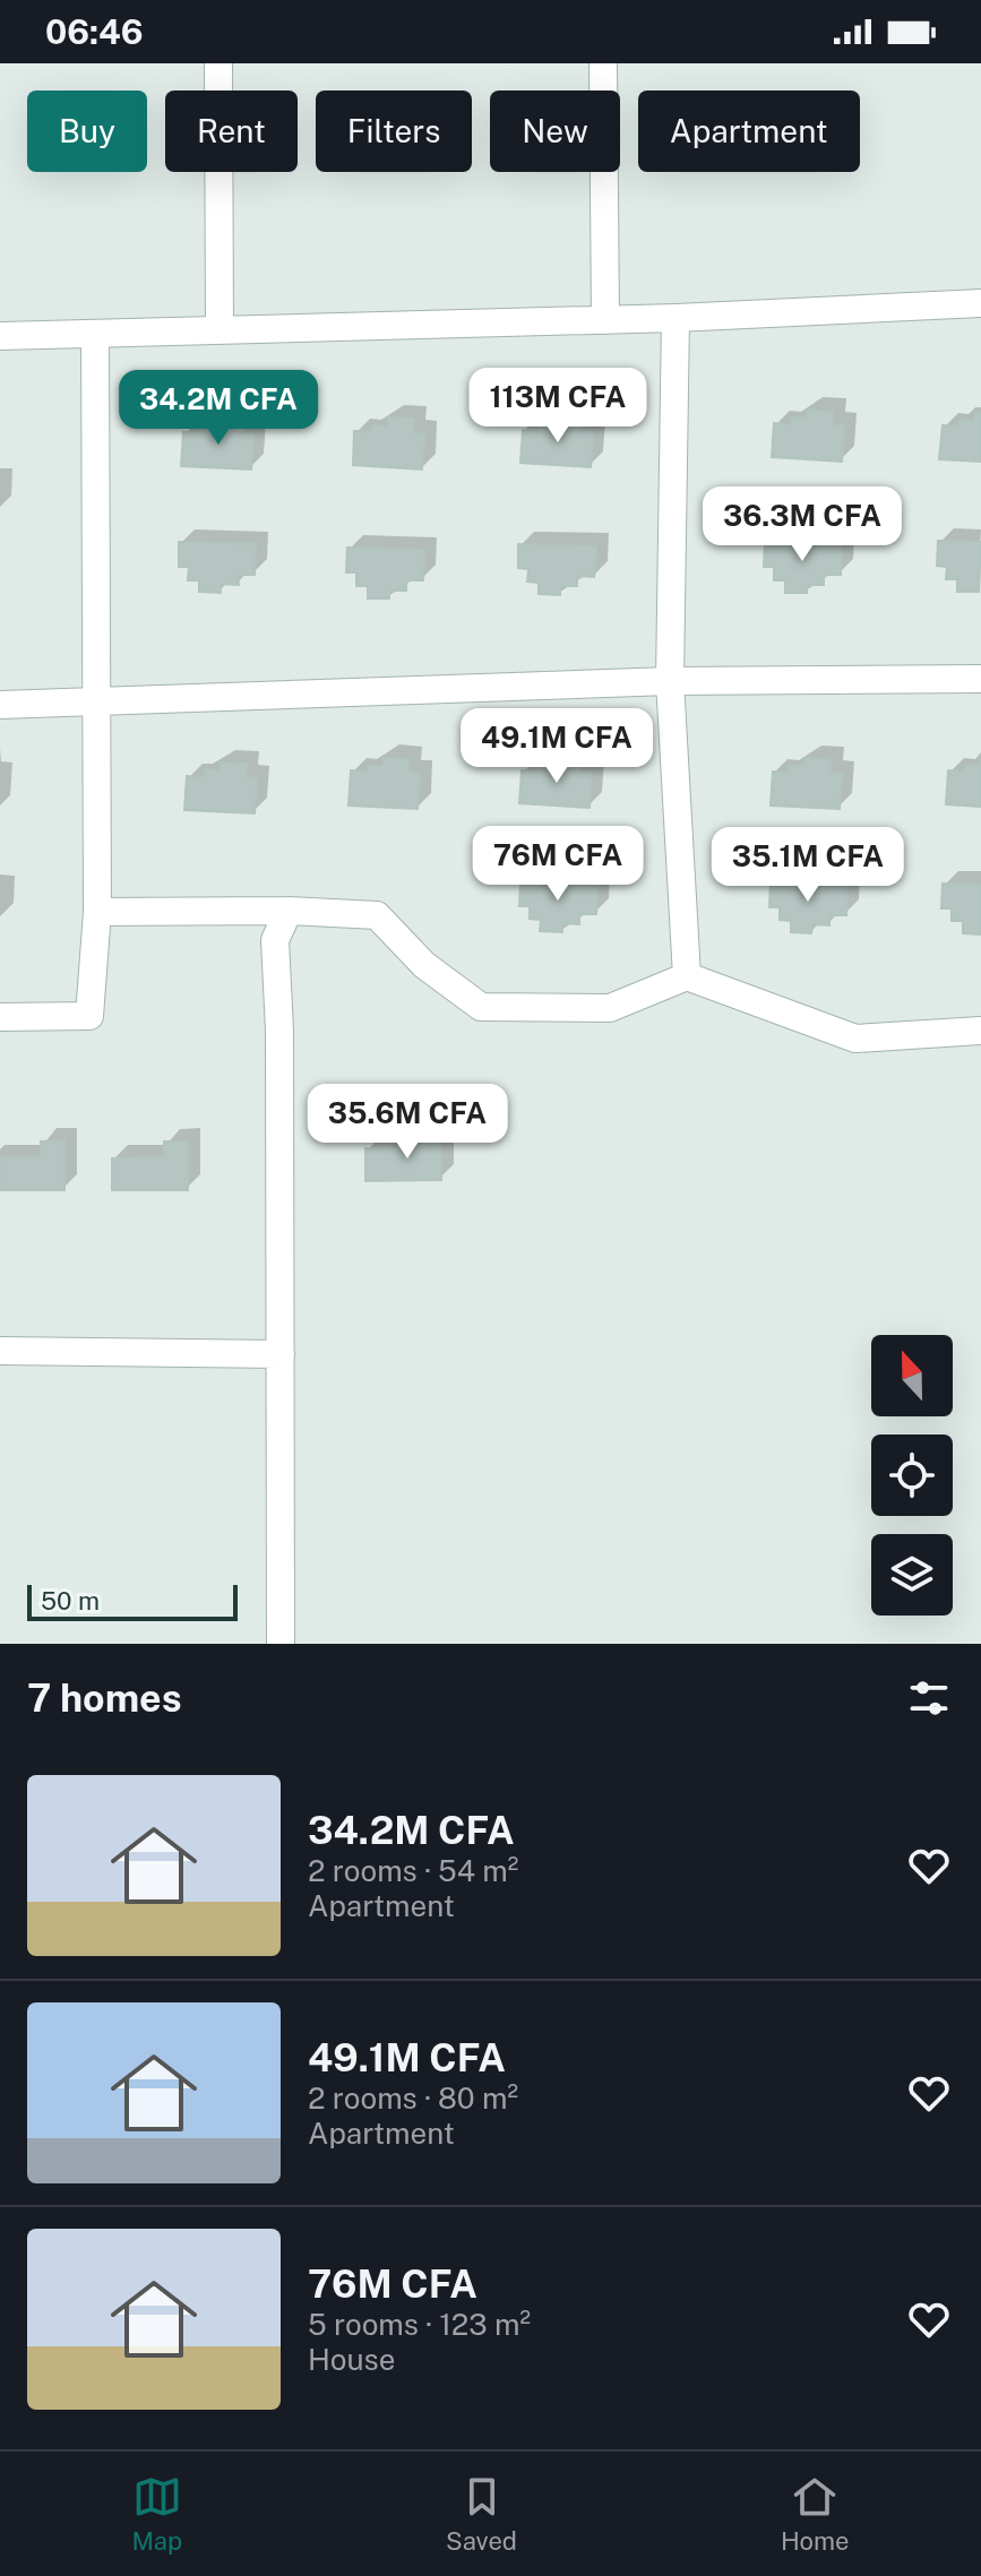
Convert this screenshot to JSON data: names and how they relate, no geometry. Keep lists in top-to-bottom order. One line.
{"scale_bar":"50 m","north":"top","page":{"status":"06:46","chip":["Buy","Rent","Filters","New","Apartment"],"price":["113M CFA","34.2M CFA","36.3M CFA","49.1M CFA","76M CFA","35.1M CFA","35.6M CFA"],"scale":"50 m","heading":"7 homes","list":[{"name":"34.2M CFA","note":"2 rooms · 54 m² · Apartment"},{"name":"49.1M CFA","note":"2 rooms · 80 m² · Apartment"},{"name":"76M CFA","note":"5 rooms · 123 m² · House"}],"tabs":["Map","Saved","Home"]}}
